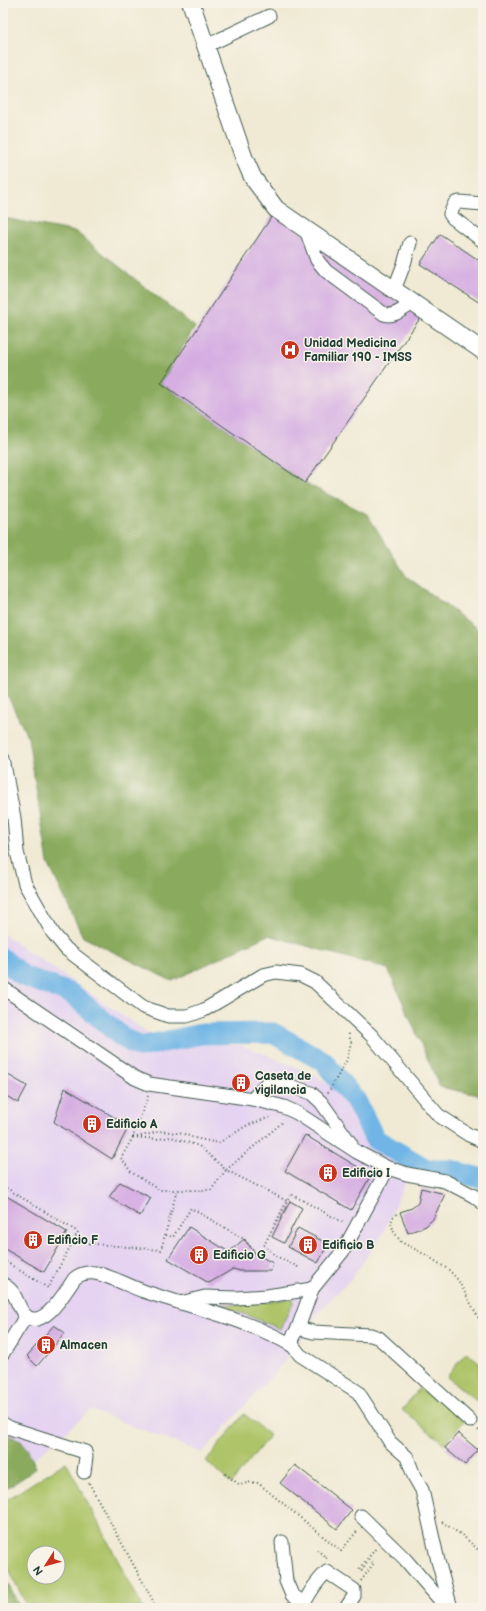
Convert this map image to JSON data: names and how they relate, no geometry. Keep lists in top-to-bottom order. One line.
{"places":{"hospital":["Unidad Medicina Familiar 190 - IMSS"],"building":["Caseta de vigilancia","Edificio A","Edificio I","Edificio F","Edificio B","Edificio G","Almacen"]},"north":"bottom left"}
